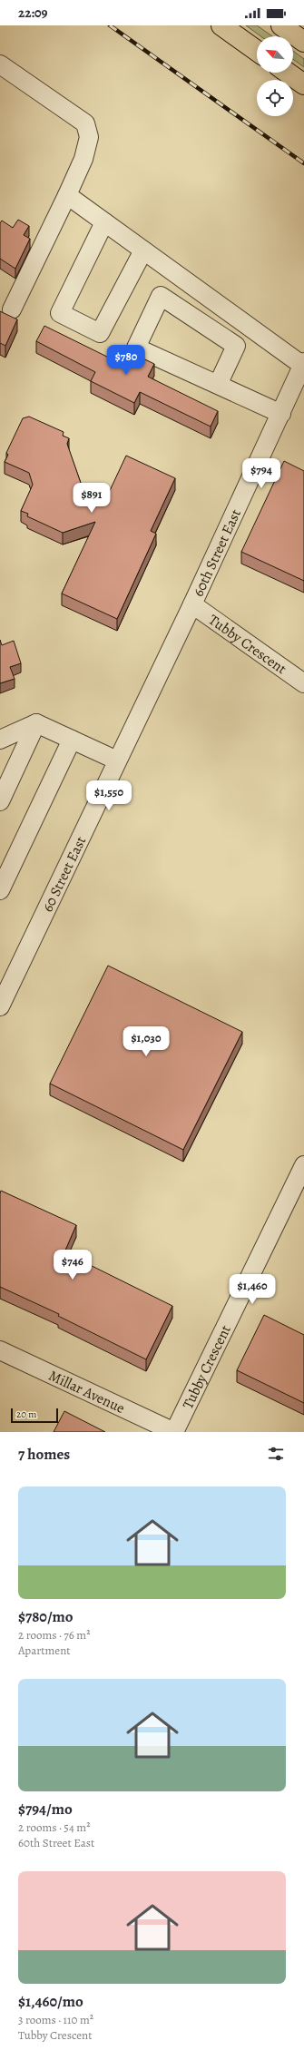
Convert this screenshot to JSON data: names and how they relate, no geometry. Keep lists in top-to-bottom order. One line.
{"streets":{"street":["60th Street East","Tubby Crescent","60 Street East","Millar Avenue"]},"crossings":[["60th Street East","Tubby Crescent"],["60th Street East","60 Street East"],["Tubby Crescent","60 Street East"],["Tubby Crescent","Millar Avenue"]],"scale_bar":"20 m","north":"top left","page":{"status":"22:09","price":["$780","$794","$891","$1,550","$1,030","$746","$1,460"],"scale":"20 m","heading":"7 homes","list":[{"name":"$780/mo","note":"2 rooms · 76 m² · Apartment"},{"name":"$794/mo","note":"2 rooms · 54 m² · 60th Street East"},{"name":"$1,460/mo","note":"3 rooms · 110 m² · Tubby Crescent"}]}}
